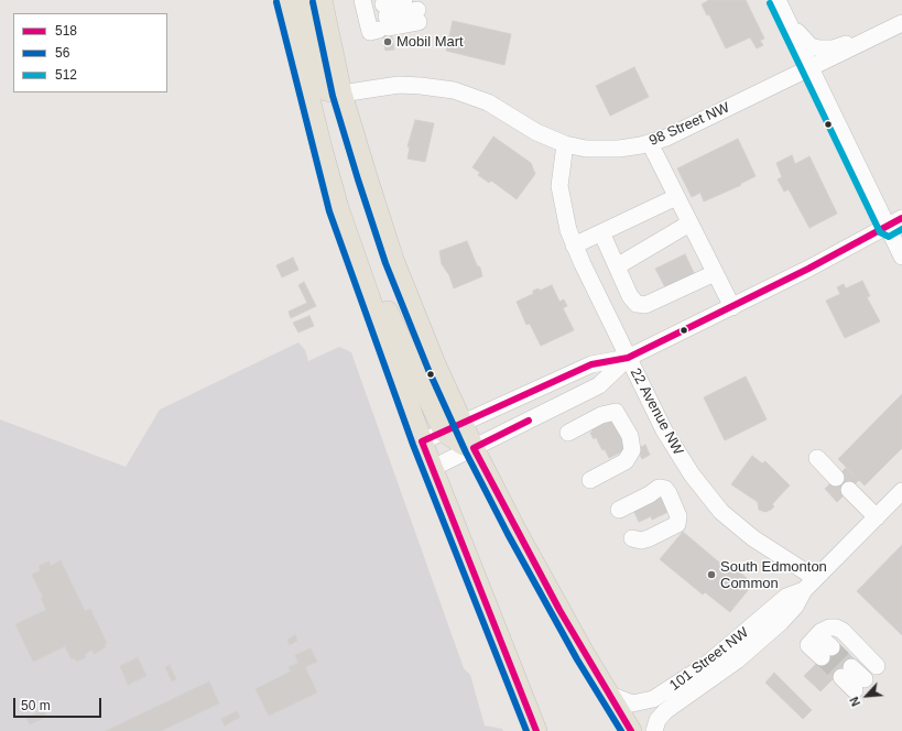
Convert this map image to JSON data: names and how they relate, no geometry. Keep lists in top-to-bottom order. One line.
{"streets":{"street":["98 Street NW","22 Avenue NW","101 Street NW"]},"crossings":[["98 Street NW","22 Avenue NW"],["22 Avenue NW","101 Street NW"]],"places":["Mobil Mart","South Edmonton Common"],"lines":["transit line 56","transit line 512","transit line 518"],"legend":["518","56","512"],"scale_bar":"50 m","north":"bottom left"}
